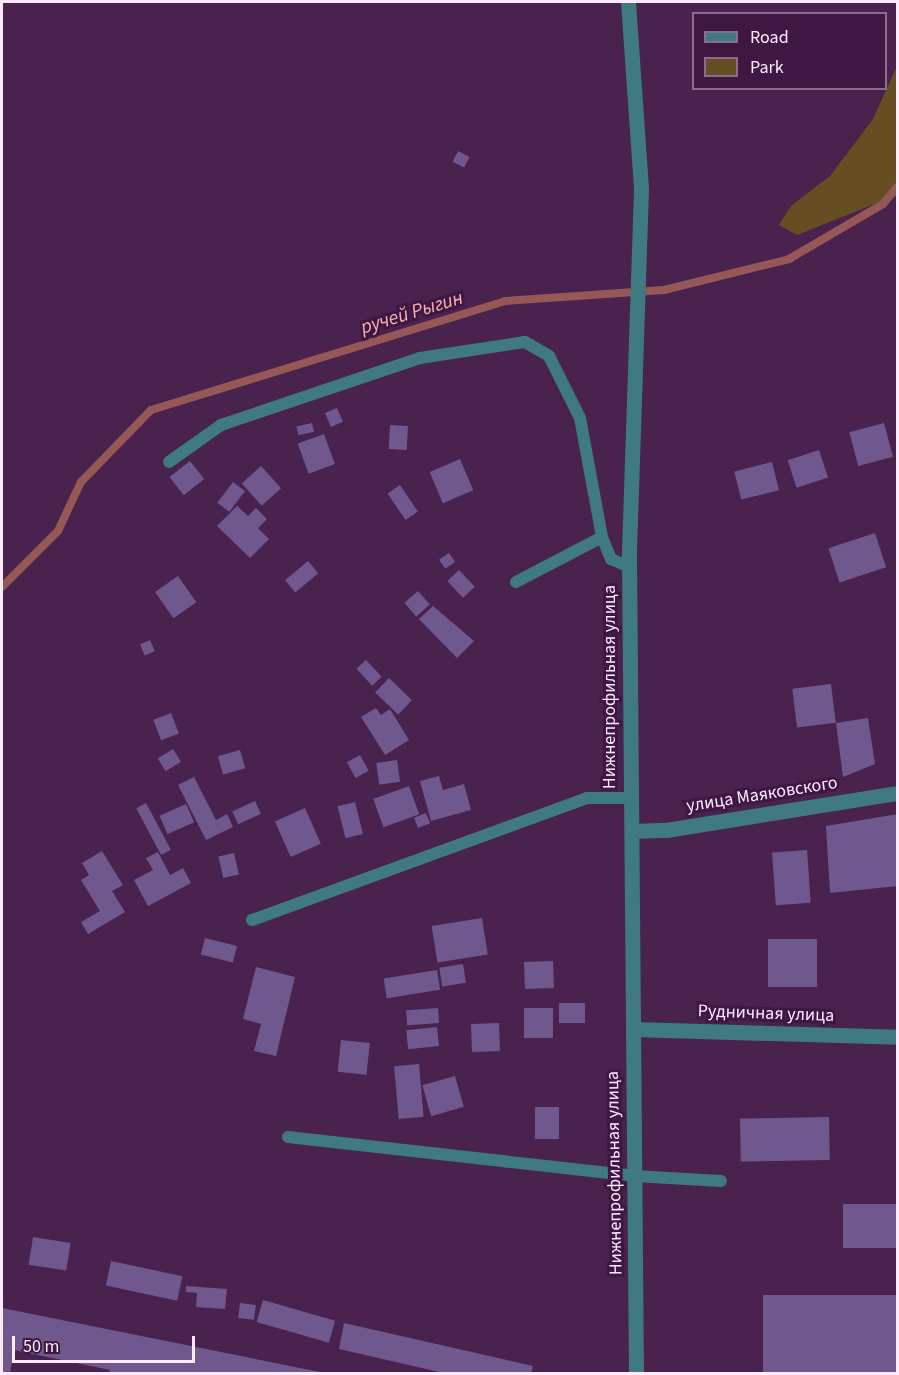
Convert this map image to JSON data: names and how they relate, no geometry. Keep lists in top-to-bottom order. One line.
{"streets":{"street":["Нижнепрофильная улица","улица Маяковского","Рудничная улица"]},"crossings":[["Нижнепрофильная улица","улица Маяковского"],["Нижнепрофильная улица","Рудничная улица"]],"water":["ручей Рыгин"],"legend":["Road","Park"],"scale_bar":"50 m"}
